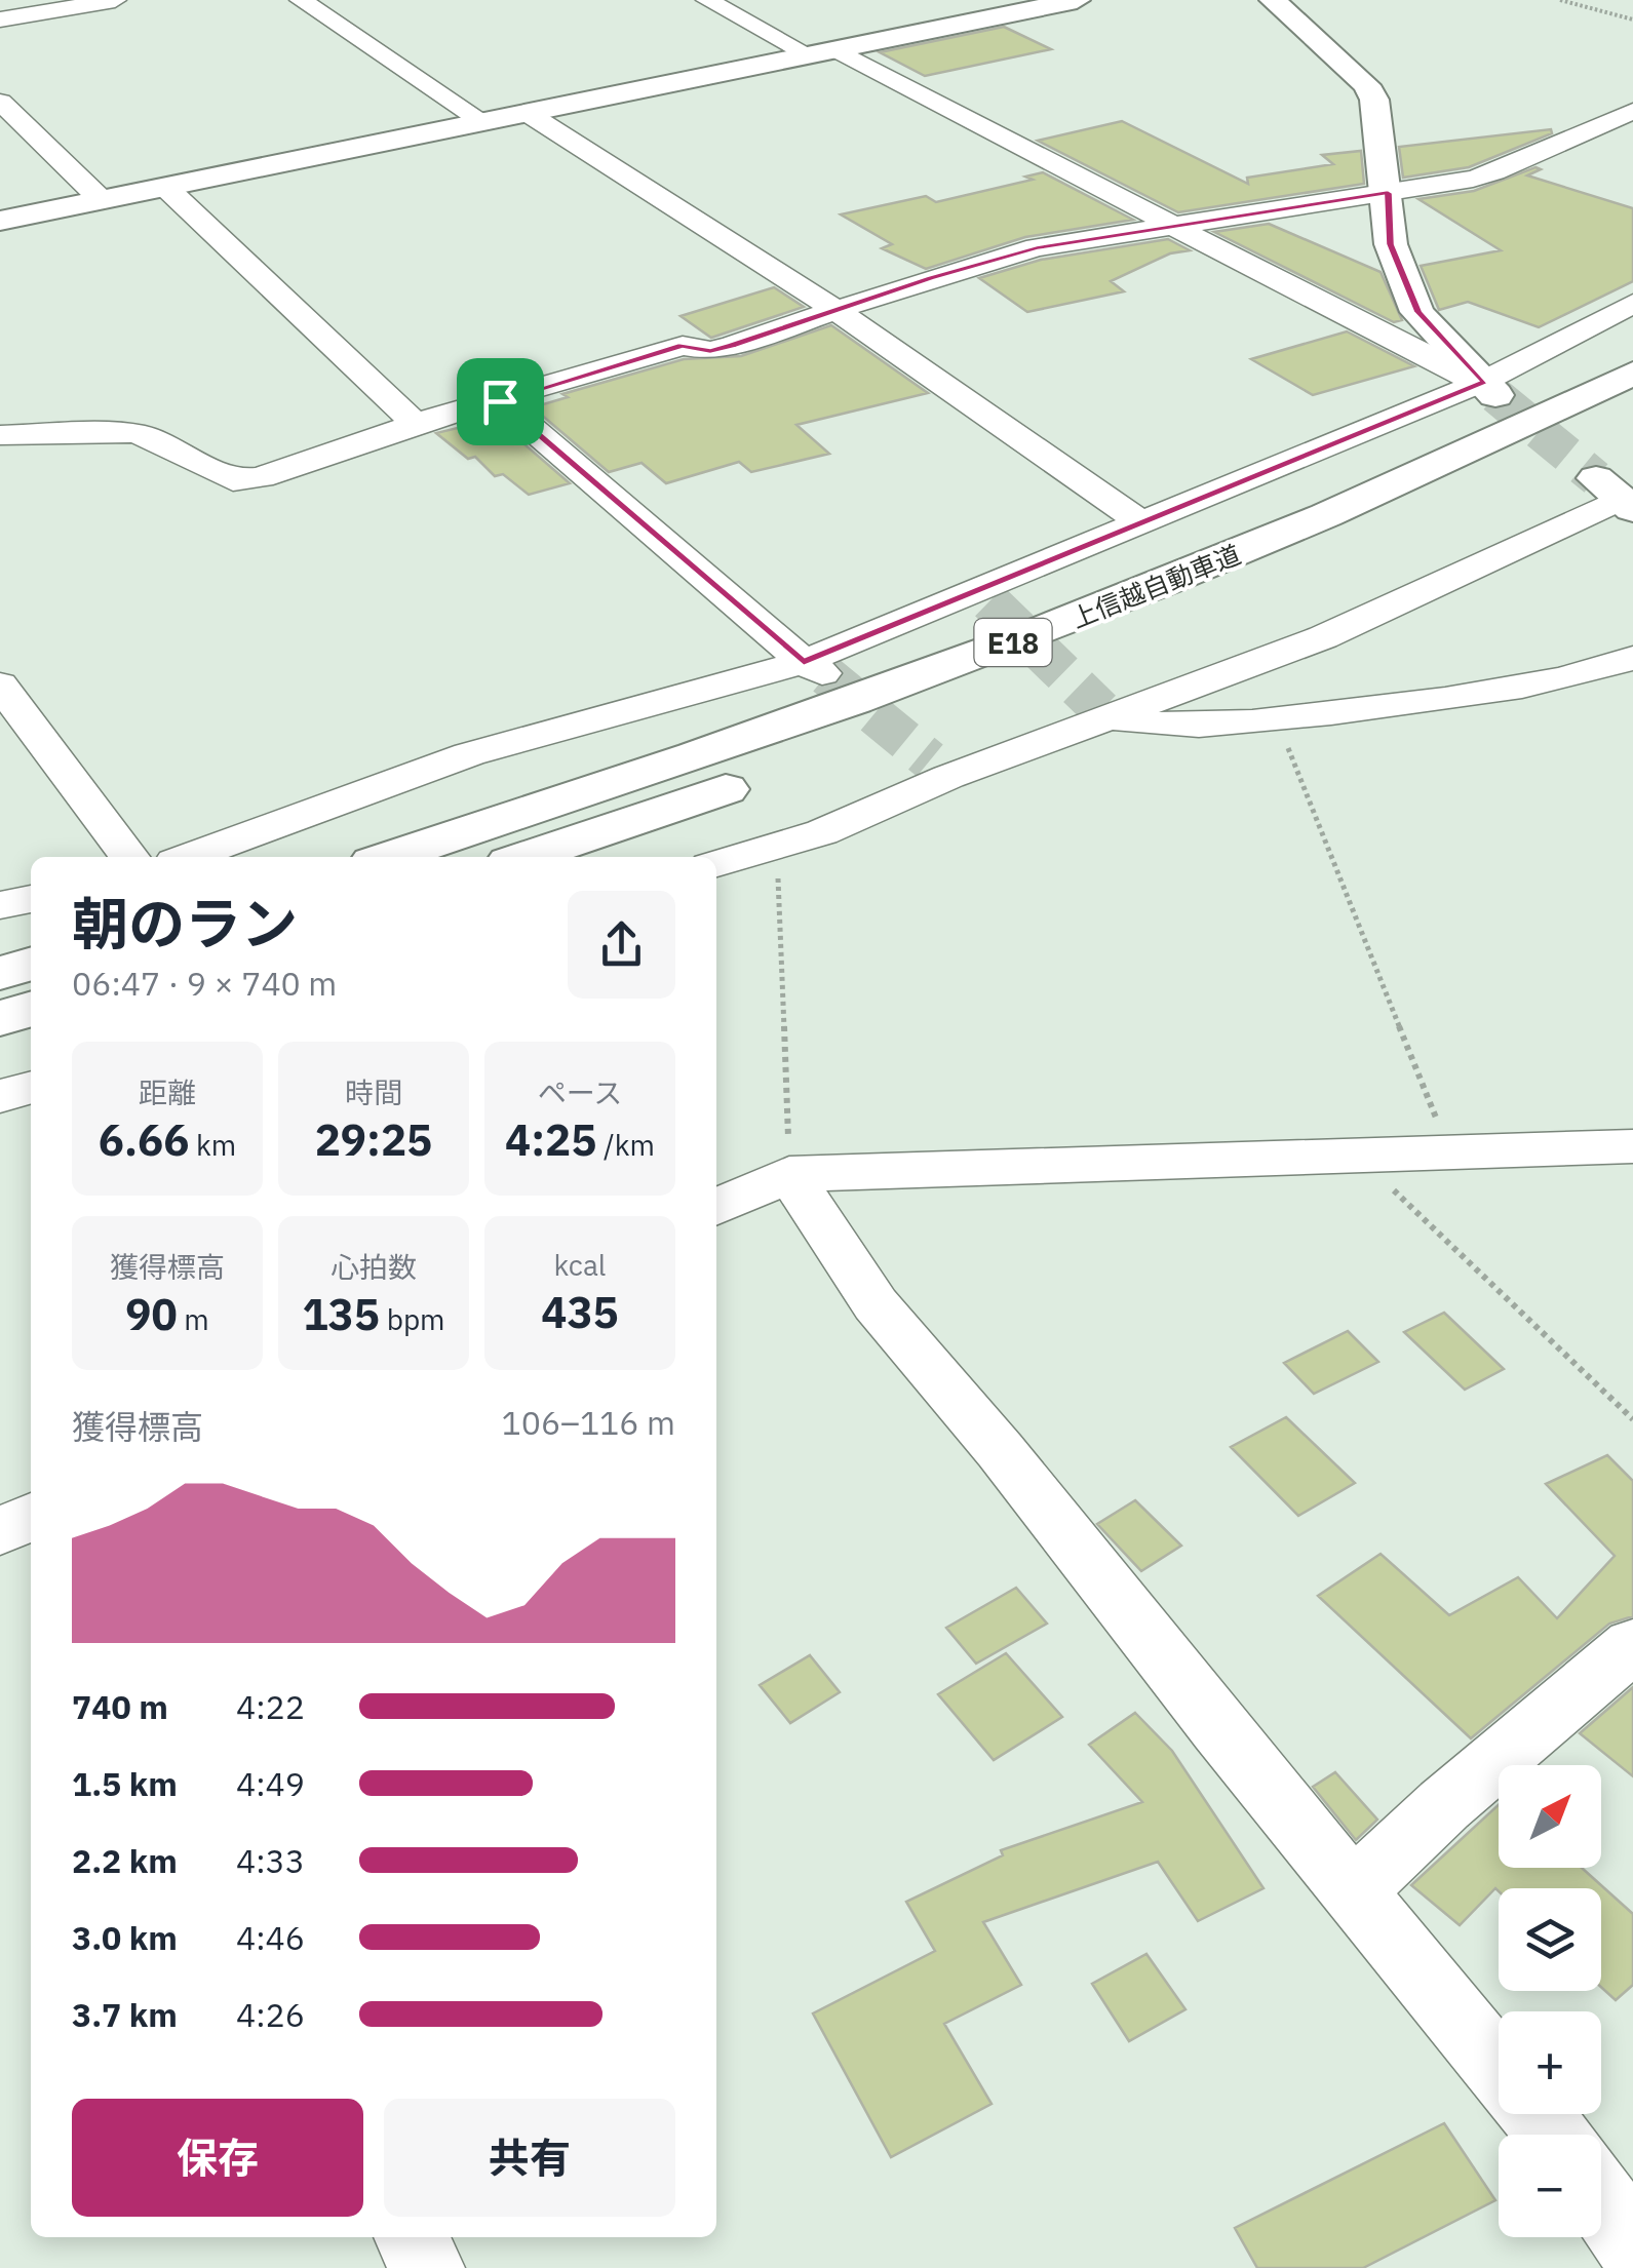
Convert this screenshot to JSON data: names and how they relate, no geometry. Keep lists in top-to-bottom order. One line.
{"streets":{"main road":["上信越自動車道","E18"]},"north":"top right","page":{"heading":["朝のラン","06:47 · 9 × 740 m"],"stats":[["距離","6.66 km"],["時間","29:25"],["ペース","4:25 /km"],["獲得標高","90 m"],["心拍数","135 bpm"],["kcal","435"]],"chart":["獲得標高","106–116 m"],"list":[{"name":"740 m","note":"4:22"},{"name":"1.5 km","note":"4:49"},{"name":"2.2 km","note":"4:33"},{"name":"3.0 km","note":"4:46"},{"name":"3.7 km","note":"4:26"}],"map_buttons":["+","−"],"buttons":["保存","共有"]}}
